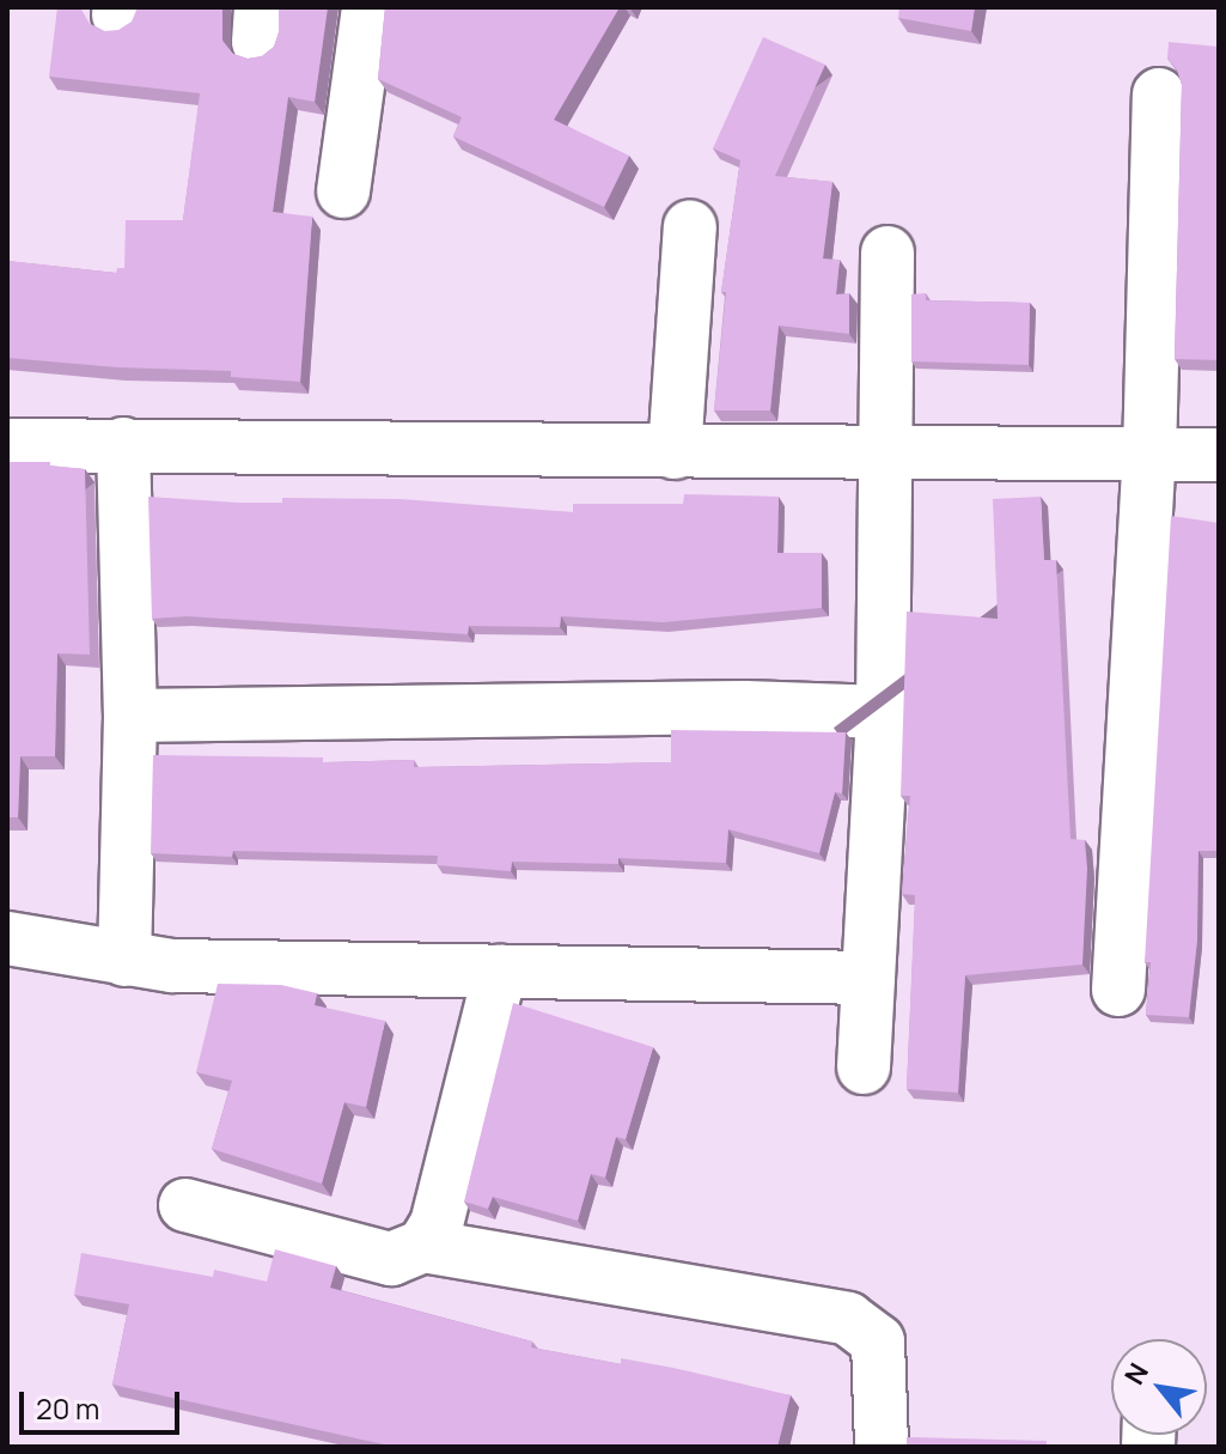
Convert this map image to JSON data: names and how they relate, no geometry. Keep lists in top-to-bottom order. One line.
{"scale_bar":"20 m","north":"top left"}
